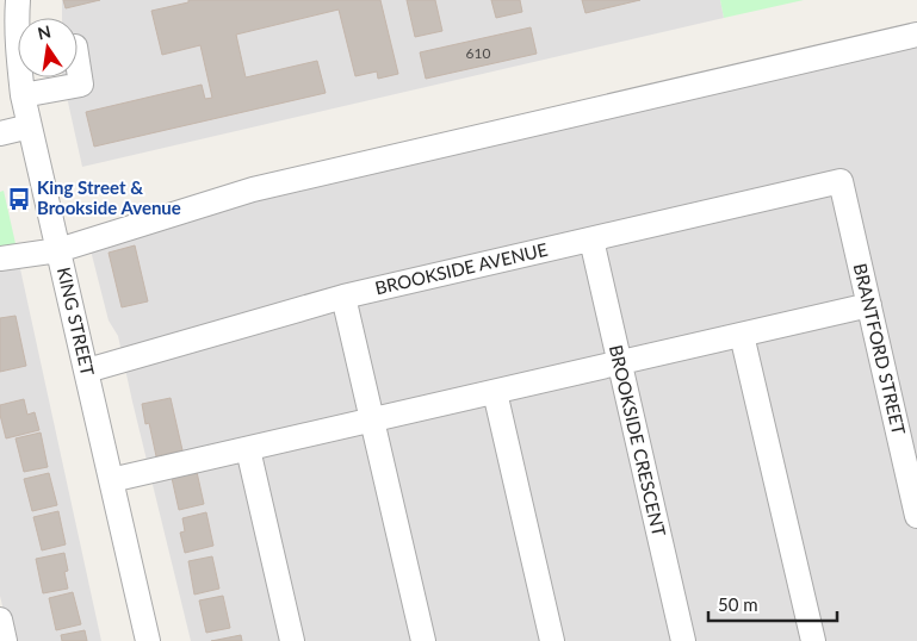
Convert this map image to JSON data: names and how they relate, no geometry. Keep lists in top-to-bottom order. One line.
{"streets":{"street":["BROOKSIDE AVENUE","KING STREET","BRANTFORD STREET","BROOKSIDE CRESCENT"]},"crossings":[["BROOKSIDE AVENUE","KING STREET"],["BROOKSIDE AVENUE","BRANTFORD STREET"],["BROOKSIDE AVENUE","BROOKSIDE CRESCENT"]],"places":{"bus stop":["King Street & Brookside Avenue"]},"house_numbers":["610"],"scale_bar":"50 m","north":"top"}
